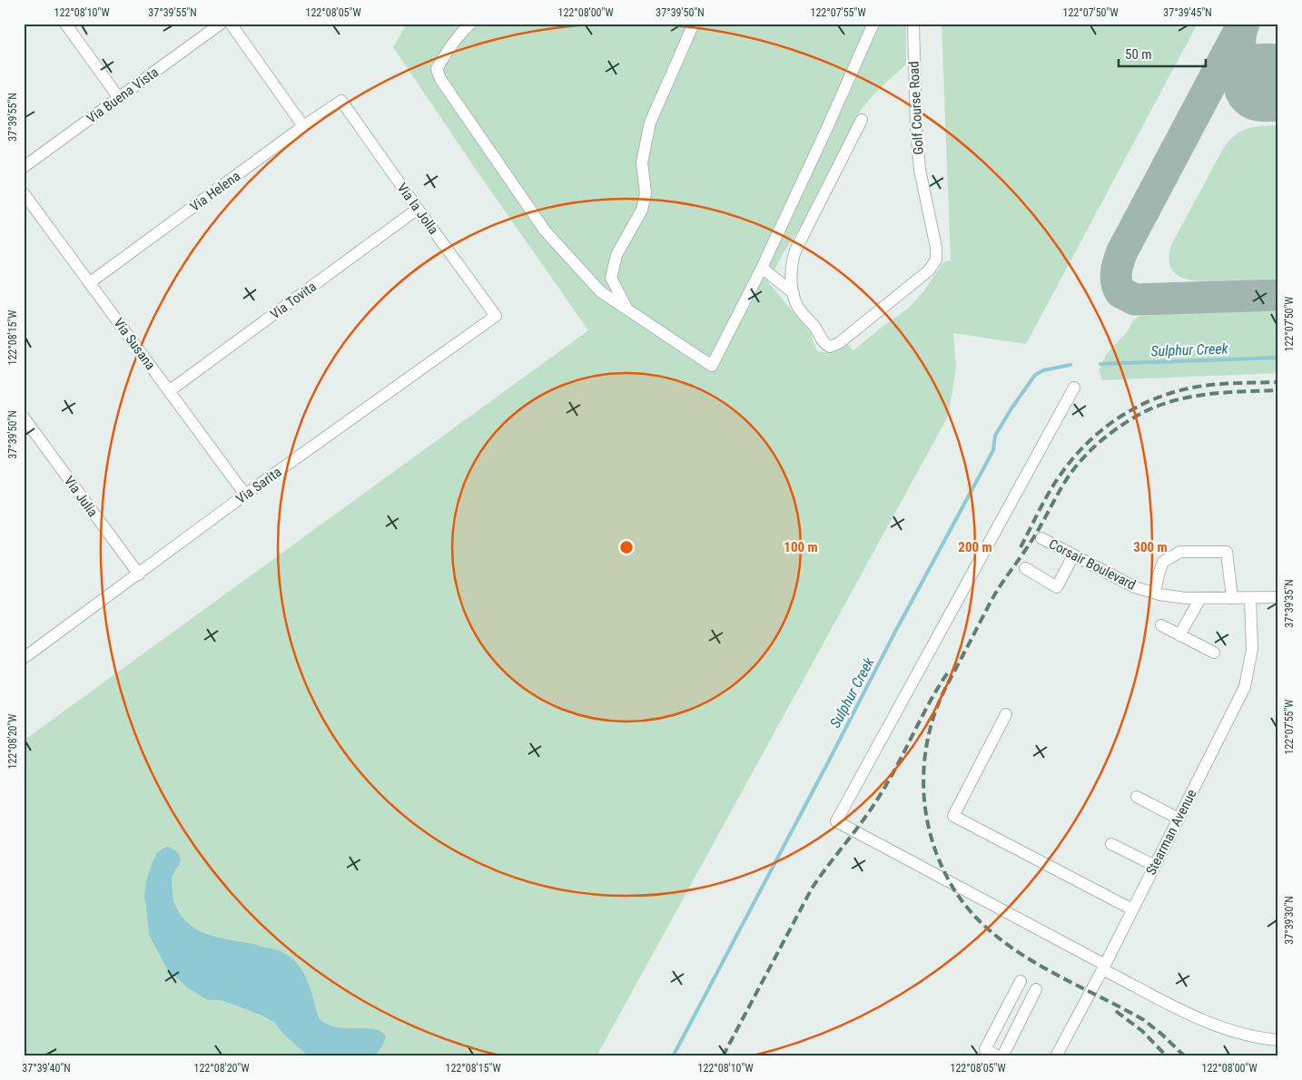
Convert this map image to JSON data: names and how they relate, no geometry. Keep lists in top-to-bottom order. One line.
{"streets":{"street":["Via Buena Vista","Golf Course Road","Via Helena","Via la Jolla","Via Tovita","Via Susana","Via Sarita","Via Julia","Corsair Boulevard","Stearman Avenue"]},"crossings":[["Via Helena","Via la Jolla"],["Via Helena","Via Susana"],["Via la Jolla","Via Tovita"],["Via la Jolla","Via Sarita"],["Via Tovita","Via Susana"],["Via Susana","Via Sarita"],["Via Sarita","Via Julia"],["Corsair Boulevard","Stearman Avenue"]],"water":["Sulphur Creek"],"scale_bar":"50 m","coordinates":["122°08'10\"W","37°39'55\"N","122°08'05\"W","122°08'00\"W","37°39'50\"N","122°07'55\"W","122°07'50\"W","37°39'45\"N","122°08'15\"W","37°39'35\"N","122°08'20\"W","37°39'30\"N","37°39'40\"N"],"rings":["100 m","200 m","300 m"]}
